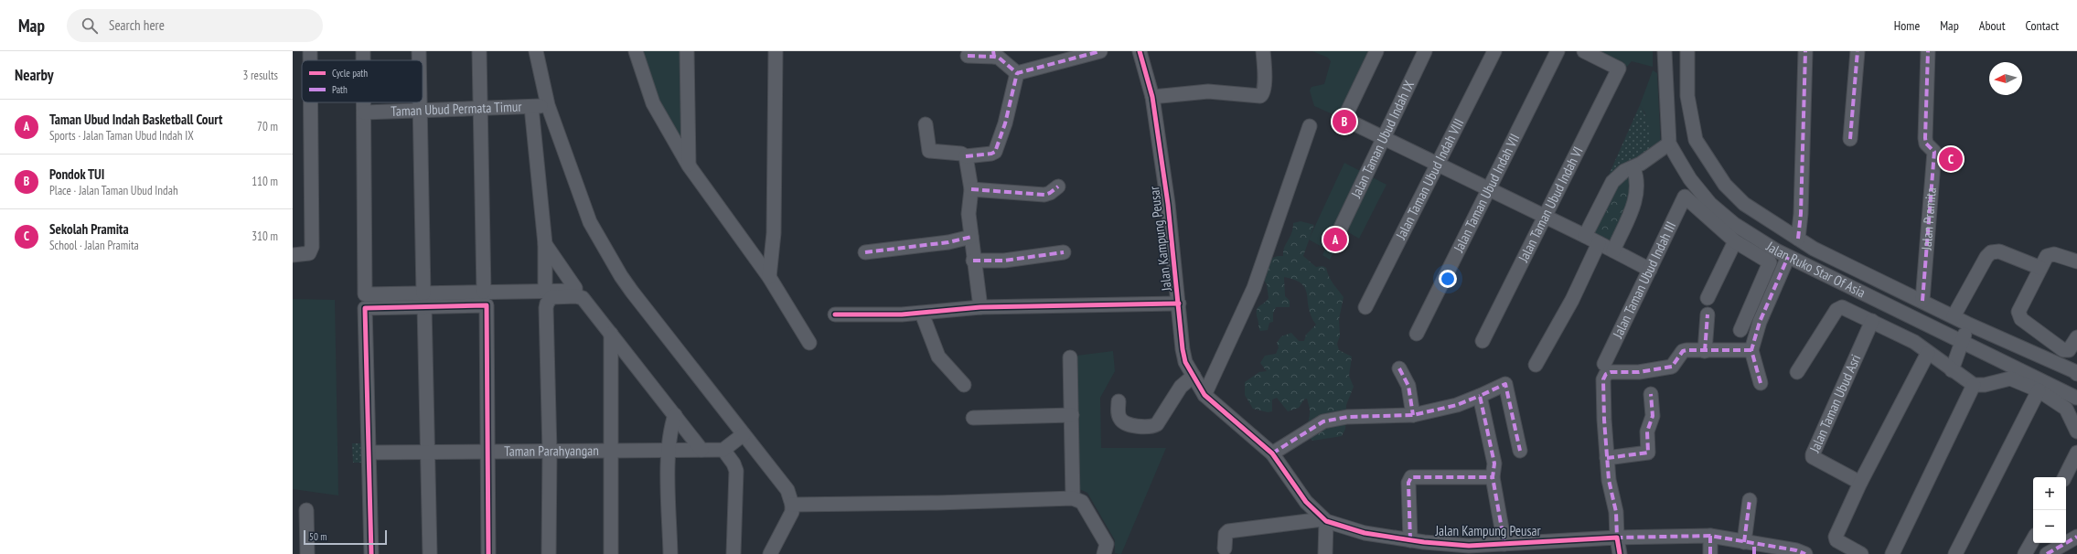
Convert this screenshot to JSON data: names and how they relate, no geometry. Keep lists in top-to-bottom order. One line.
{"streets":{"street":["Taman Ubud Permata Timur","Jalan Taman Ubud Indah IX","Jalan Taman Ubud Indah VIII","Jalan Taman Ubud Indah VII","Jalan Taman Ubud Indah VI","Jalan Pramita","Jalan Kampung Peusar","Jalan Ruko Star Of Asia","Jalan Taman Ubud Indah III","Jalan Taman Ubud Asri","Taman Parahyangan"]},"crossings":[["Jalan Pramita","Jalan Ruko Star Of Asia"]],"legend":["Cycle path","Path"],"scale_bar":"50 m","north":"left","page":{"header":"Map","search":"Search here","nav":["Home","Map","About","Contact"],"heading":["Nearby","3 results"],"list":[{"mark":"A","name":"Taman Ubud Indah Basketball Court","note":"Sports · Jalan Taman Ubud Indah IX","value":"70 m"},{"mark":"B","name":"Pondok TUI","note":"Place · Jalan Taman Ubud Indah","value":"110 m"},{"mark":"C","name":"Sekolah Pramita","note":"School · Jalan Pramita","value":"310 m"}],"pins":["B","C","A"],"map_buttons":["+","−"],"scale":"50 m"}}
